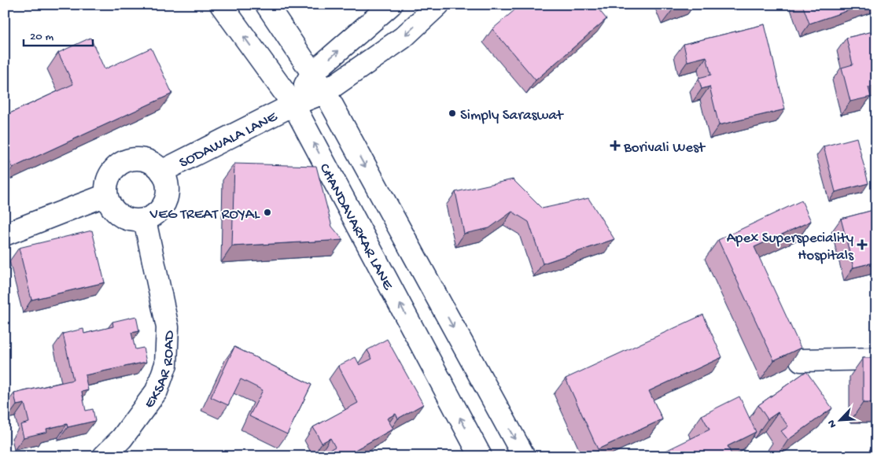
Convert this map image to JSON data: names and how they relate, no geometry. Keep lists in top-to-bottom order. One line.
{"streets":{"street":["SODAWALA LANE","CHANDAVARKAR LANE","EKSAR ROAD"]},"crossings":[["SODAWALA LANE","CHANDAVARKAR LANE"],["SODAWALA LANE","EKSAR ROAD"]],"places":{"other":["Simply Saraswat","VEG TREAT ROYAL"],"health":["Borivali West","Apex Superspeciality Hospitals"]},"scale_bar":"20 m","north":"bottom left"}
